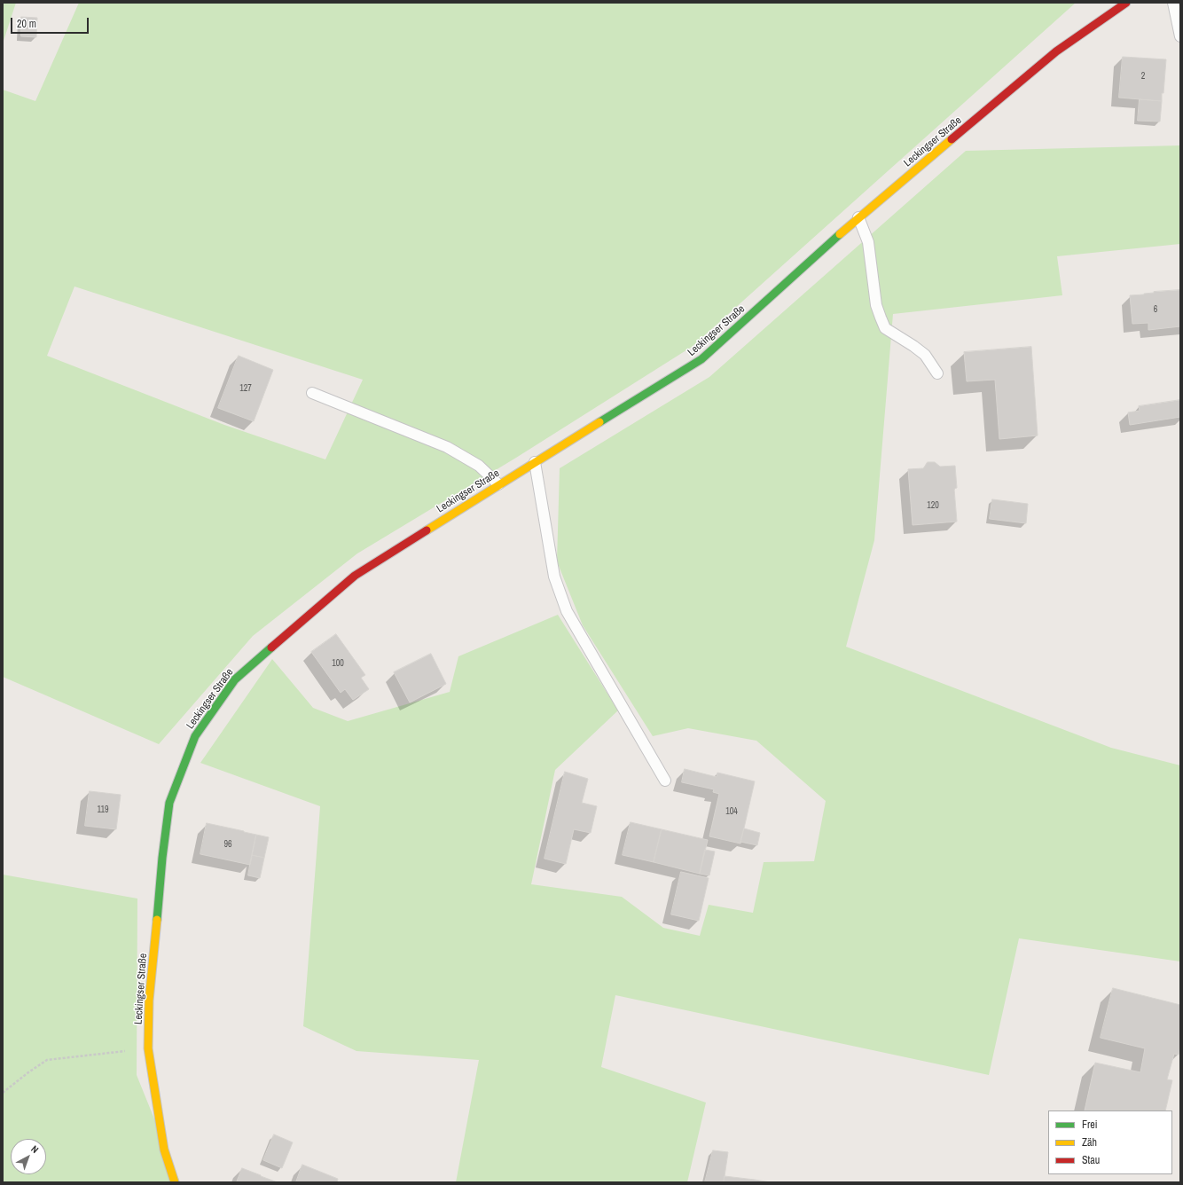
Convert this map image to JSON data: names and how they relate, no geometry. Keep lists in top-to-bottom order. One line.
{"streets":{"street":["Leckingser Straße"]},"house_numbers":["2","6","127","120","100","119","104","96"],"legend":["Frei","Zäh","Stau"],"scale_bar":"20 m","north":"top right"}
